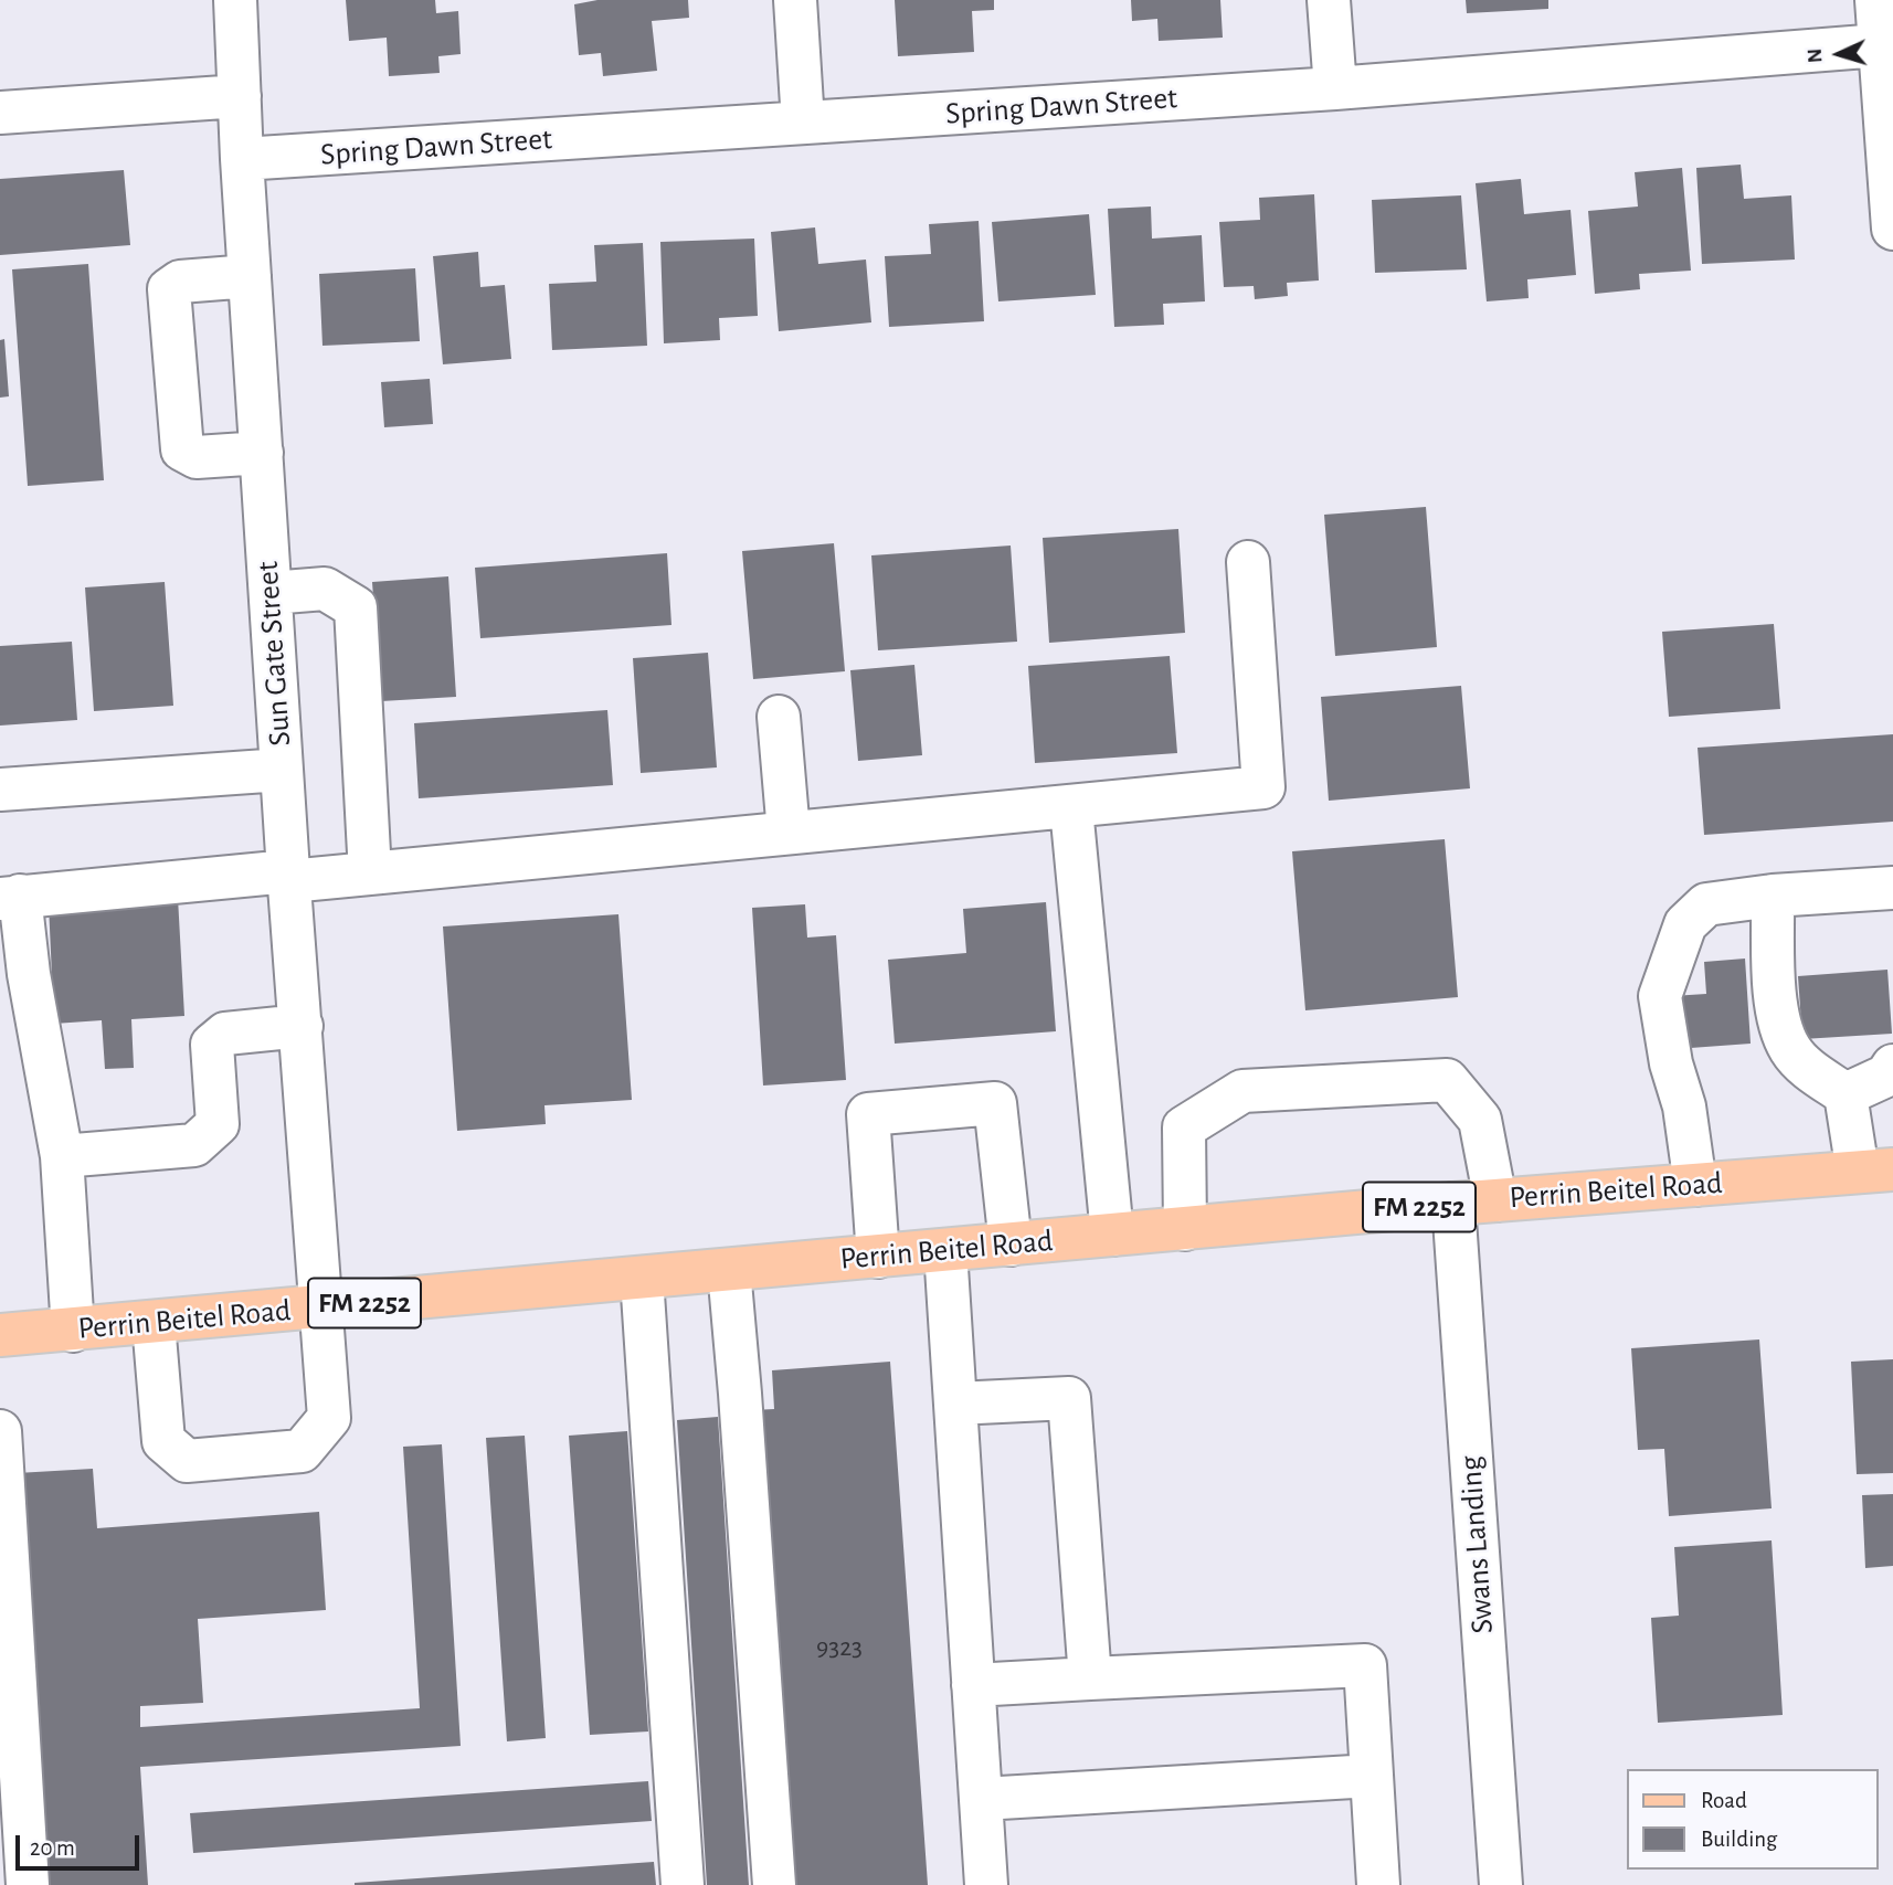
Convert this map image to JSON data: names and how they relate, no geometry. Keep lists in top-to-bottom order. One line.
{"streets":{"main road":["Perrin Beitel Road","FM 2252"],"street":["Spring Dawn Street","Sun Gate Street","Swans Landing"]},"crossings":[["Spring Dawn Street","Sun Gate Street"],["Sun Gate Street","Perrin Beitel Road"],["Perrin Beitel Road","Swans Landing"]],"house_numbers":["9323"],"legend":["Road","Building"],"scale_bar":"20 m","north":"left"}
